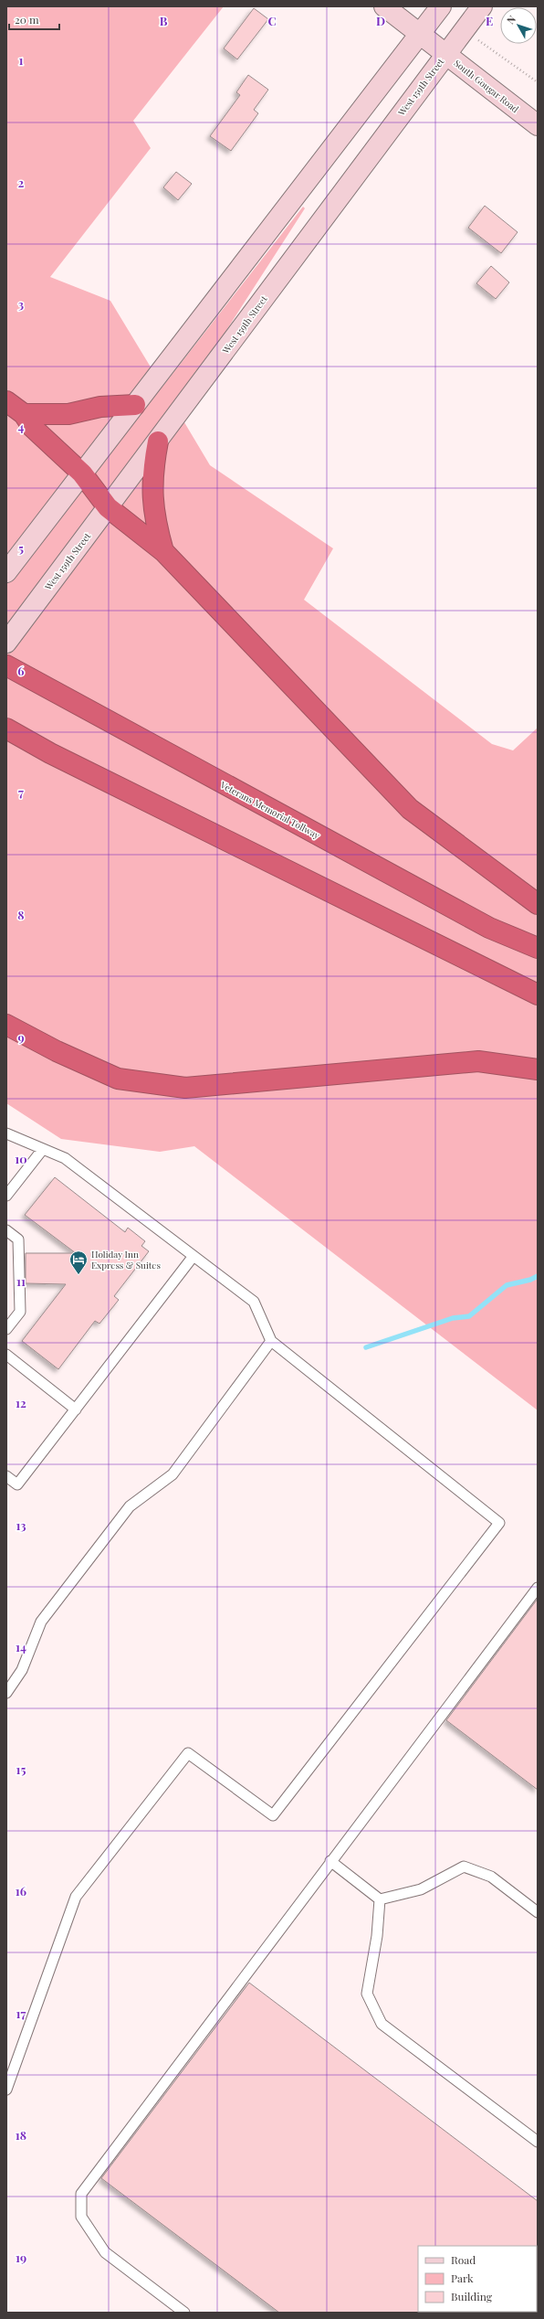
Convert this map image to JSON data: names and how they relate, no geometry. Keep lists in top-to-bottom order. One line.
{"streets":{"highway":["Veterans Memorial Tollway"],"main road":["South Gougar Road","West 159th Street"]},"crossings":[["South Gougar Road","West 159th Street"]],"places":{"hotel":["Holiday Inn Express & Suites"]},"legend":["Road","Park","Building"],"scale_bar":"20 m","north":"top left","grid":{"columns":["B","C","D","E"],"rows":["1","2","3","4","5","6","7","8","9","10","11","12","13","14","15","16","17","18","19"]}}
